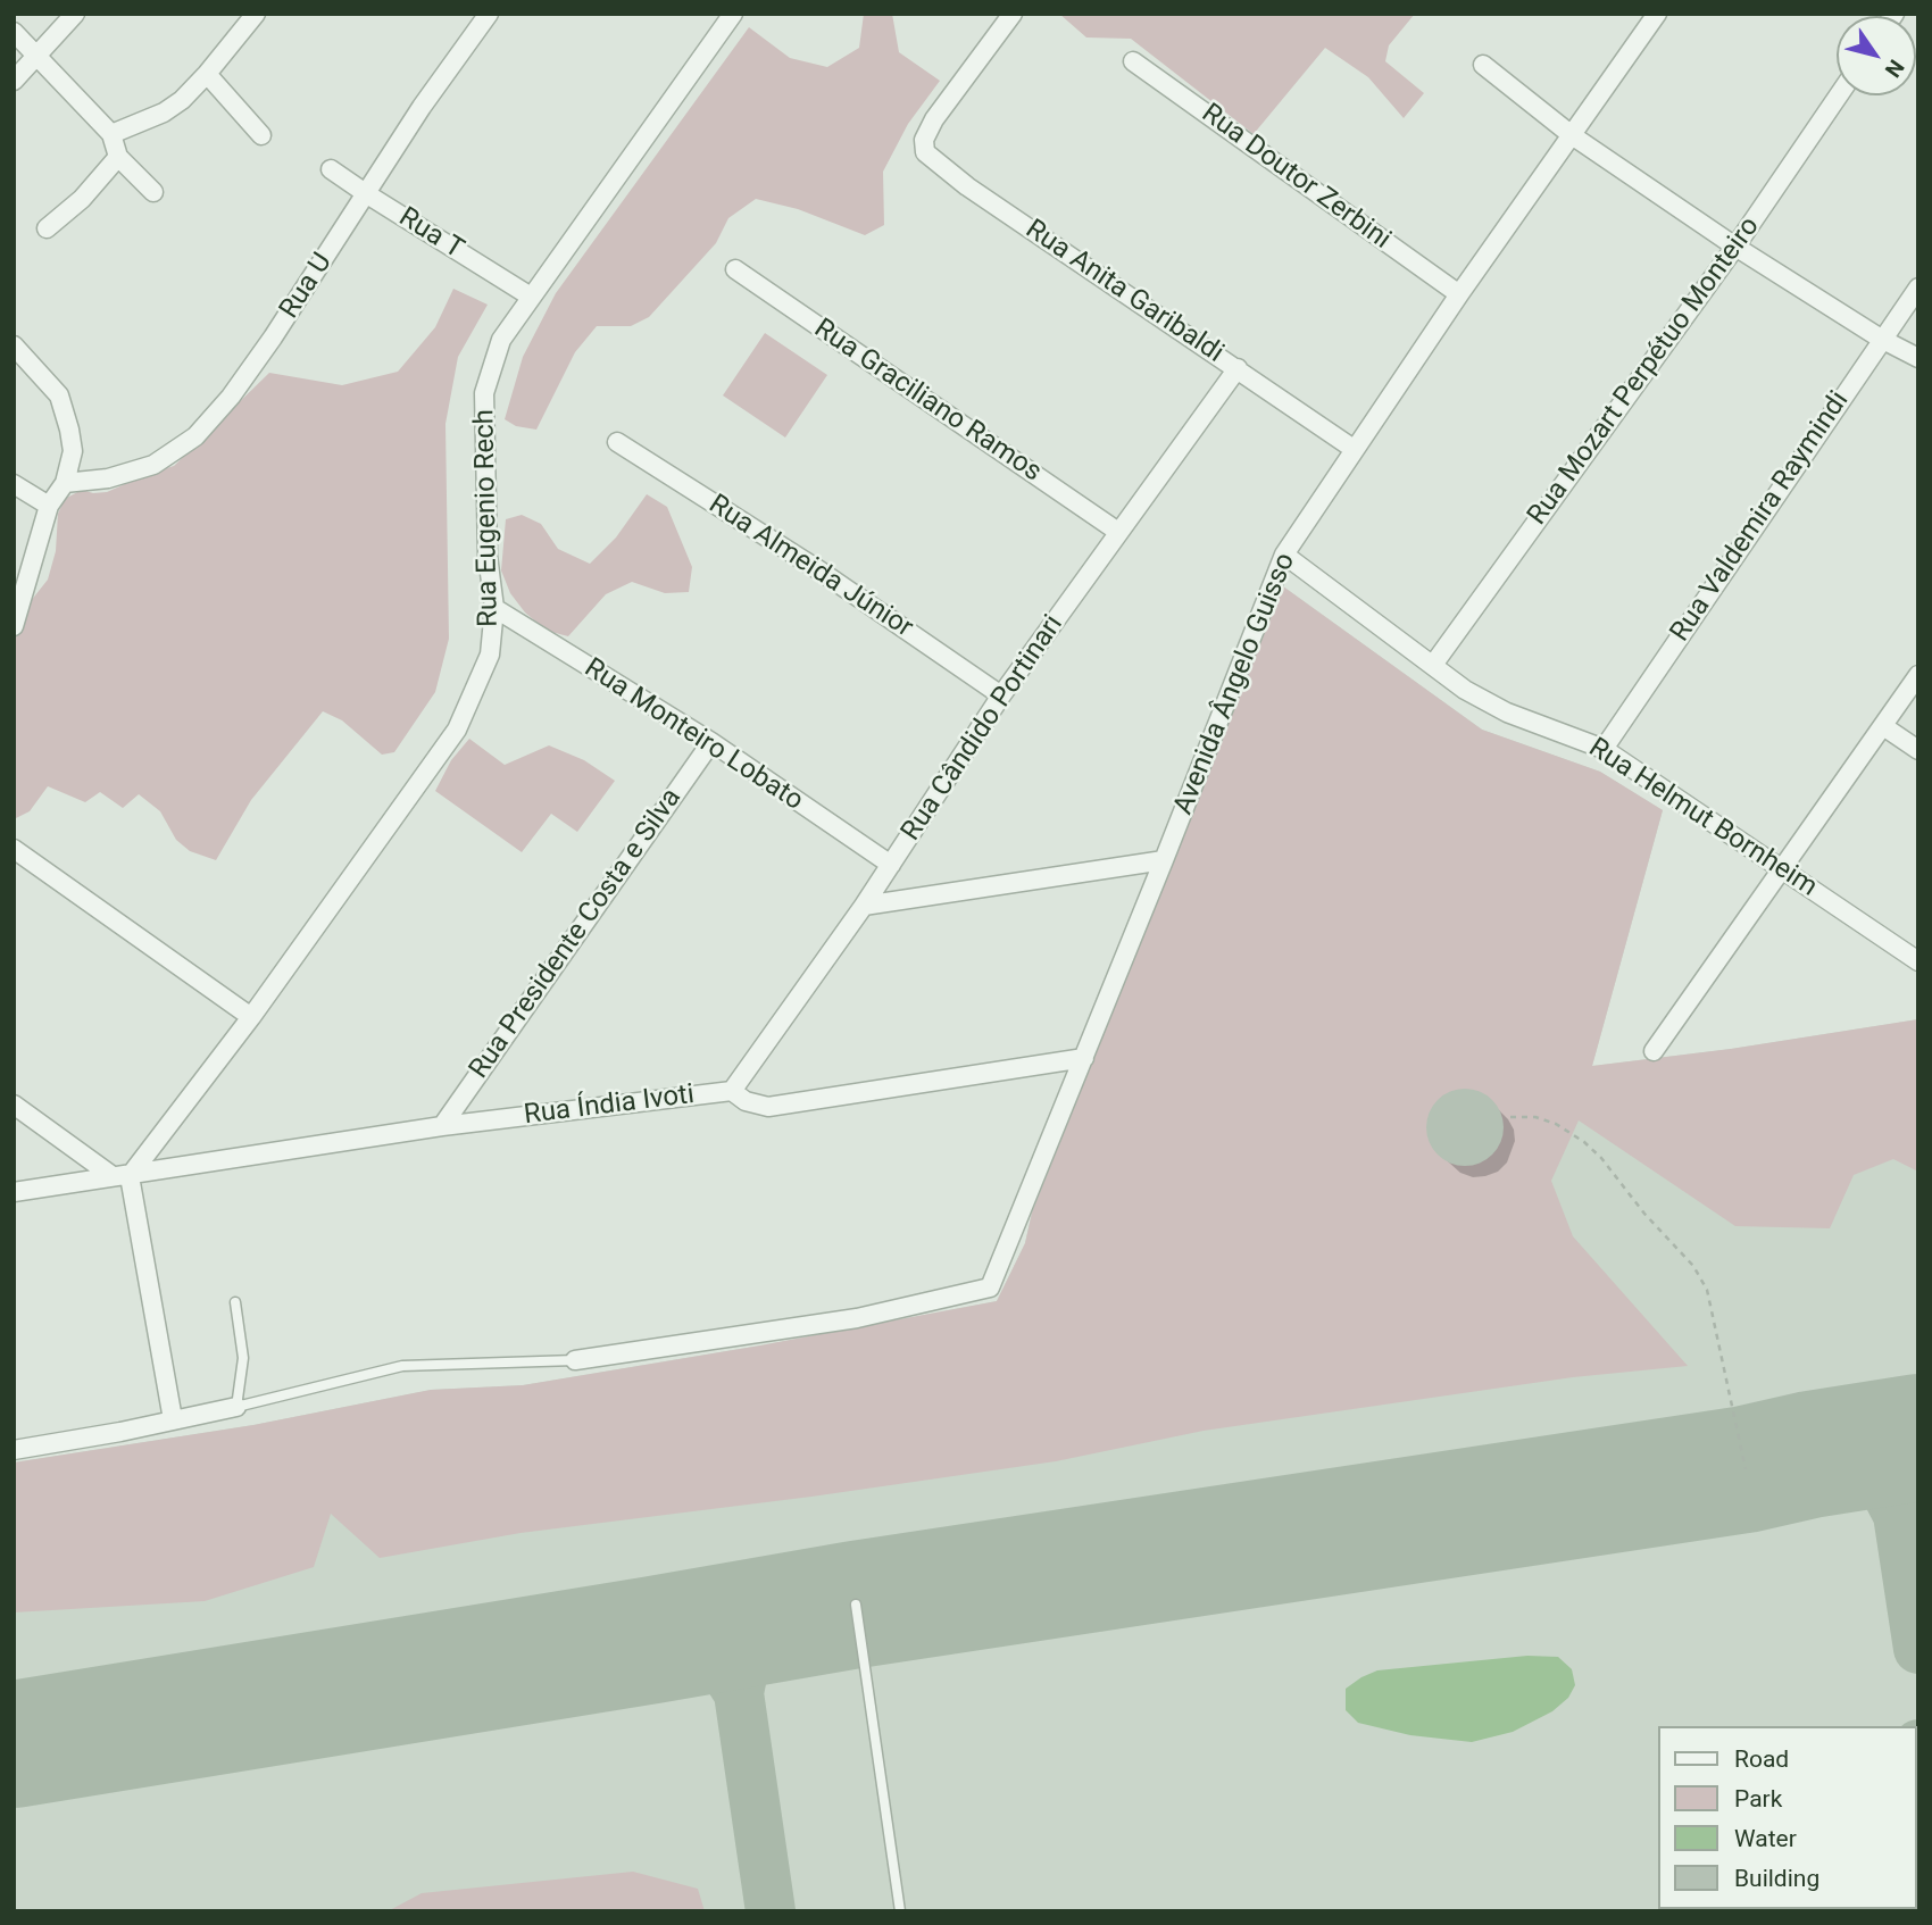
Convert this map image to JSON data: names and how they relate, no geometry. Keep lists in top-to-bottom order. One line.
{"streets":{"street":["Rua Doutor Zerbini","Rua T","Rua U","Rua Anita Garibaldi","Rua Mozart Perpétuo Monteiro","Rua Graciliano Ramos","Rua Valdemira Raymindi","Rua Eugenio Rech","Rua Almeida Júnior","Avenida Ângelo Guisso","Rua Cândido Portinari","Rua Monteiro Lobato","Rua Helmut Bornheim","Rua Presidente Costa e Silva","Rua Índia Ivoti"]},"crossings":[["Rua Doutor Zerbini","Avenida Ângelo Guisso"],["Rua T","Rua U"],["Rua T","Rua Eugenio Rech"],["Rua Anita Garibaldi","Avenida Ângelo Guisso"],["Rua Anita Garibaldi","Rua Cândido Portinari"],["Rua Mozart Perpétuo Monteiro","Rua Helmut Bornheim"],["Rua Graciliano Ramos","Rua Cândido Portinari"],["Rua Valdemira Raymindi","Rua Helmut Bornheim"],["Rua Eugenio Rech","Rua Monteiro Lobato"],["Rua Eugenio Rech","Rua Índia Ivoti"],["Rua Almeida Júnior","Rua Cândido Portinari"],["Avenida Ângelo Guisso","Rua Helmut Bornheim"],["Avenida Ângelo Guisso","Rua Índia Ivoti"],["Rua Cândido Portinari","Rua Monteiro Lobato"],["Rua Cândido Portinari","Rua Índia Ivoti"],["Rua Monteiro Lobato","Rua Presidente Costa e Silva"],["Rua Presidente Costa e Silva","Rua Índia Ivoti"]],"legend":["Road","Park","Water","Building"],"north":"bottom right"}
